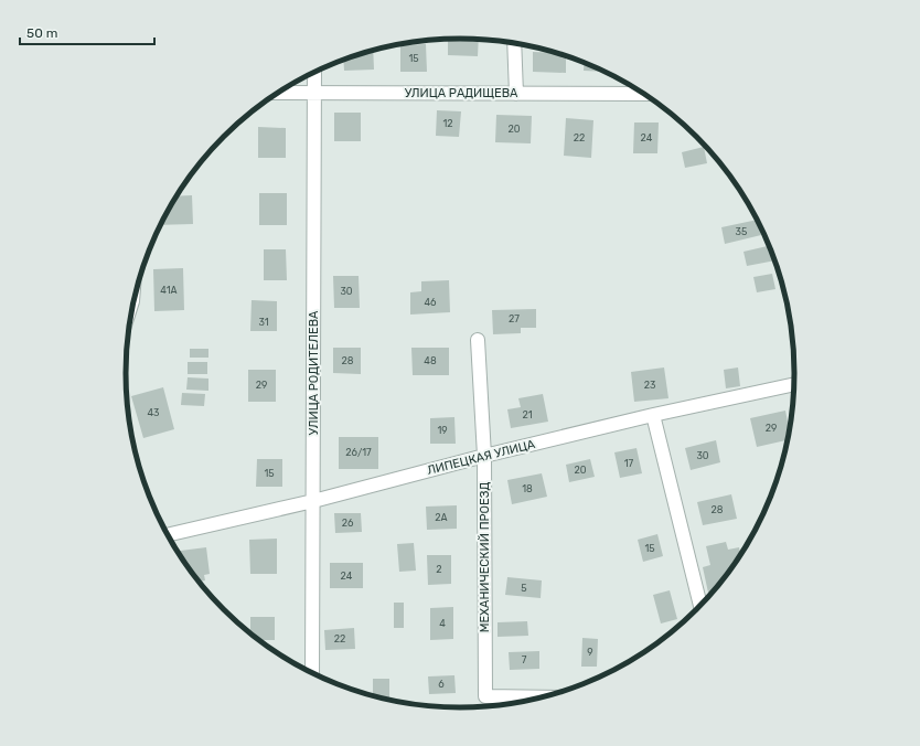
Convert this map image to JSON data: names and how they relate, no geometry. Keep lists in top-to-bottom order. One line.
{"streets":{"street":["УЛИЦА РАДИЩЕВА","УЛИЦА РОДИТЕЛЕВА","ЛИПЕЦКАЯ УЛИЦА","МЕХАНИЧЕСКИЙ ПРОЕЗД"]},"crossings":[["УЛИЦА РАДИЩЕВА","УЛИЦА РОДИТЕЛЕВА"],["УЛИЦА РОДИТЕЛЕВА","ЛИПЕЦКАЯ УЛИЦА"],["ЛИПЕЦКАЯ УЛИЦА","МЕХАНИЧЕСКИЙ ПРОЕЗД"]],"house_numbers":["15","12","20","22","24","35","41А","30","46","27","31","28","48","29","23","43","21","29","19","26/17","30","17","20","15","18","28","2А","26","15","2","24","5","4","22","9","7","6"],"scale_bar":"50 m"}
